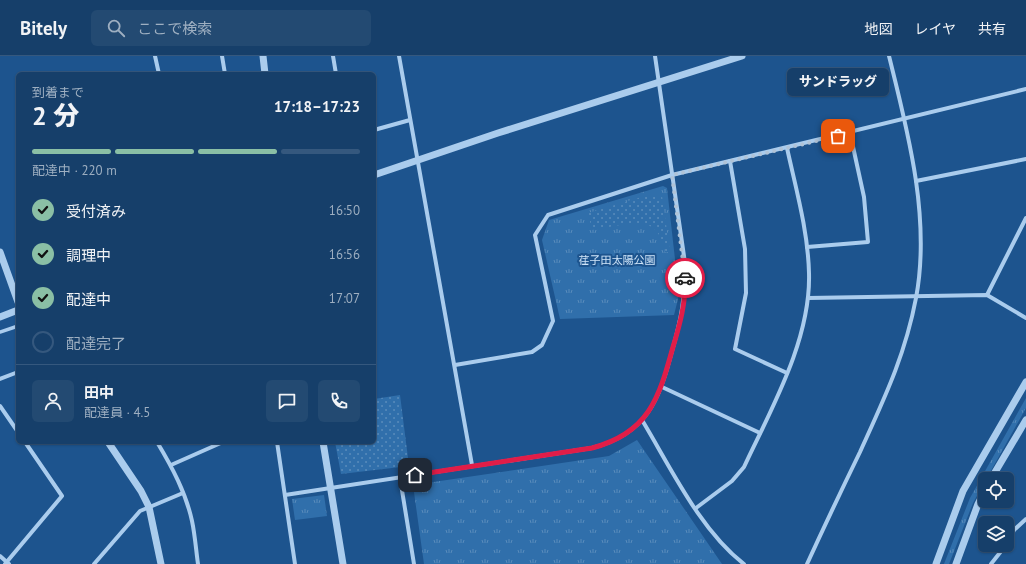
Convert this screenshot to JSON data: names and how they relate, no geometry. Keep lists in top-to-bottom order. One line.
{"parks":["荏子田太陽公園"],"places":["サンドラッグ"],"page":{"header":"Bitely","search":"ここで検索","nav":["地図","レイヤ","共有"],"bubble":"サンドラッグ","heading":["2 分","到着まで","17:18–17:23"],"panel":["田中","配達員 · 4.5"],"bar":"配達中 · 220 m","list":[["受付済み","16:50"],["調理中","16:56"],["配達中","17:07"],"配達完了"]}}
